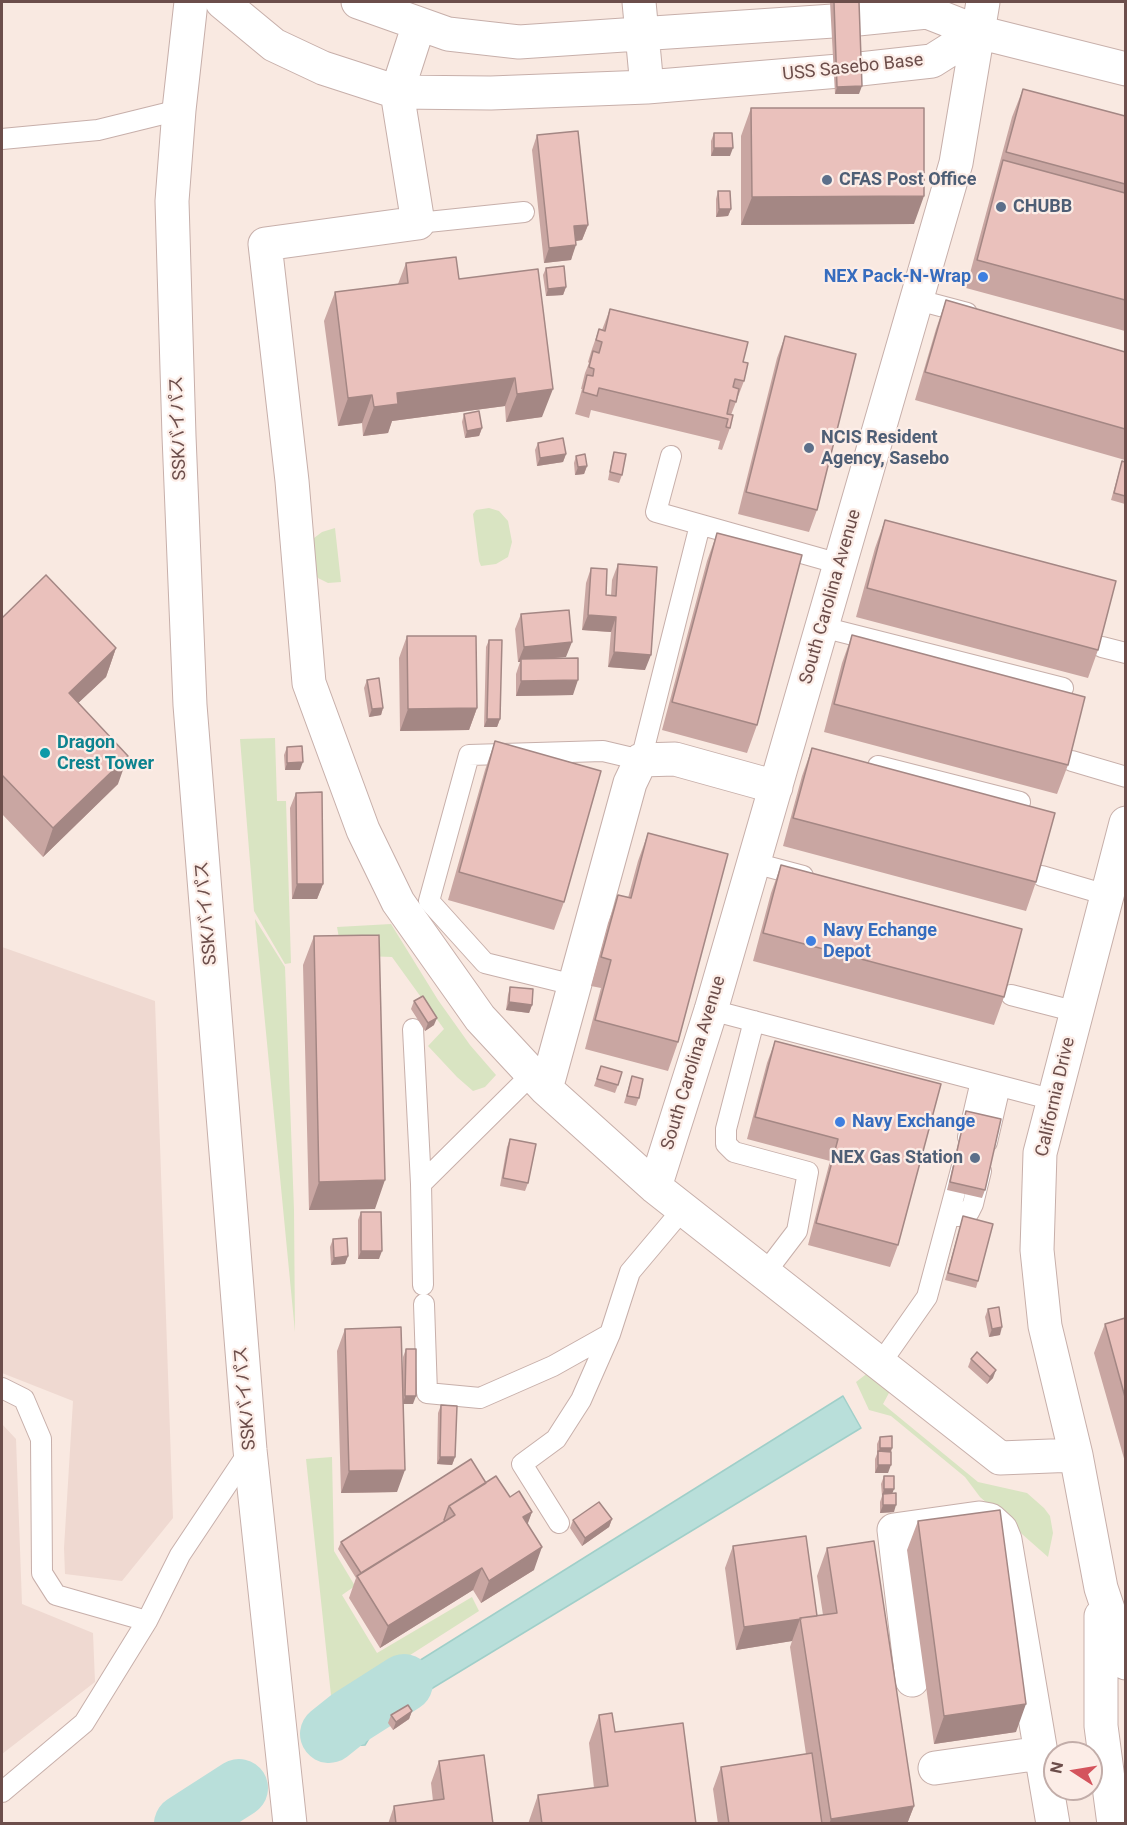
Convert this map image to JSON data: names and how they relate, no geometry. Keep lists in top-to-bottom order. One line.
{"streets":{"street":["USS Sasebo Base","SSKバイパス","South Carolina Avenue","California Drive"]},"crossings":[["USS Sasebo Base","South Carolina Avenue"]],"places":["CFAS Post Office","CHUBB","NEX Pack-N-Wrap","NCIS Resident Agency, Sasebo","Dragon Crest Tower","Navy Echange Depot","Navy Exchange","NEX Gas Station"],"north":"left"}
